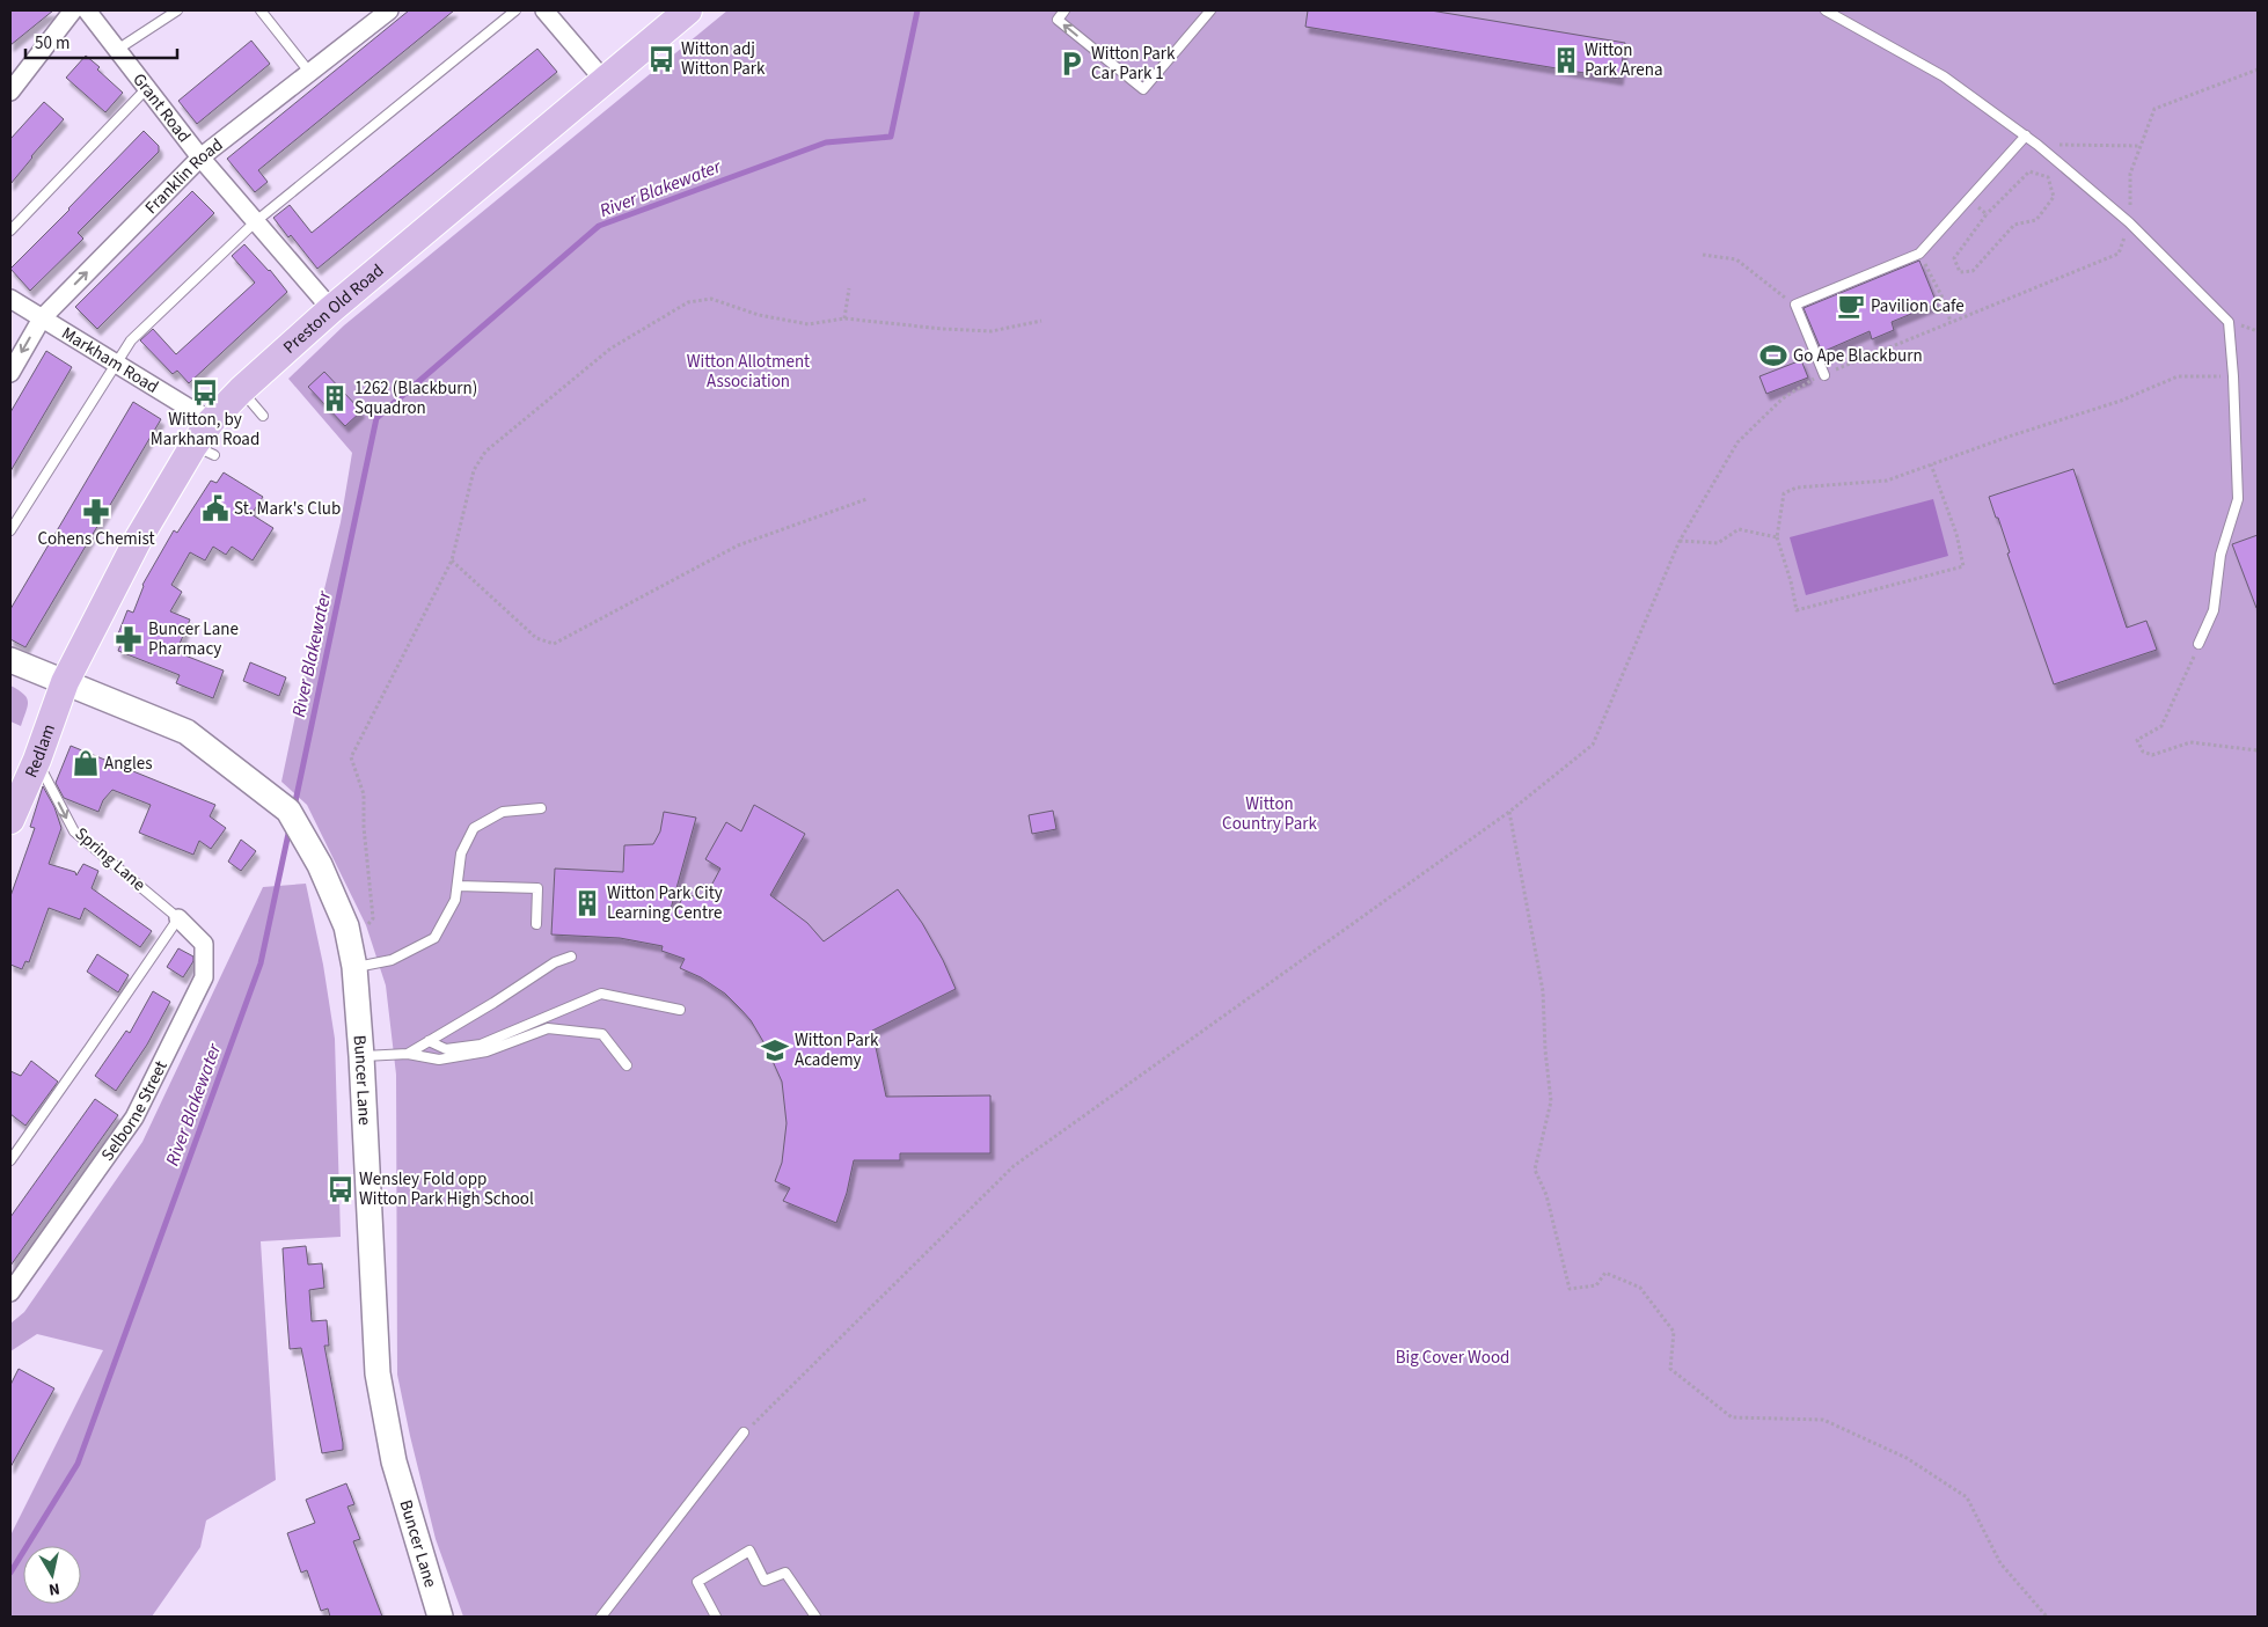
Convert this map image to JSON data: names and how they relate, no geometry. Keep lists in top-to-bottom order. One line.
{"streets":{"main road":["Preston Old Road","Redlam","Buncer Lane"],"street":["Grant Road","Franklin Road","Markham Road","Selborne Street"],"lane":["Spring Lane"]},"crossings":[["Grant Road","Franklin Road"],["Grant Road","Preston Old Road"],["Franklin Road","Markham Road"],["Preston Old Road","Markham Road"],["Preston Old Road","Redlam"],["Preston Old Road","Buncer Lane"],["Redlam","Spring Lane"],["Redlam","Buncer Lane"],["Spring Lane","Selborne Street"]],"one_way":["Spring Lane"],"water":["River Blakewater"],"parks":["Witton Allotment Association","Witton Country Park","Big Cover Wood"],"places":{"bus stop":["Witton adj Witton Park","Witton, by Markham Road","Wensley Fold opp Witton Park High School"],"building":["Witton Park Arena","1262 (Blackburn) Squadron","Witton Park City Learning Centre"],"parking":["Witton Park Car Park 1"],"cafe":["Pavilion Cafe"],"sports":["Go Ape Blackburn"],"public building":["St. Mark's Club"],"pharmacy":["Cohens Chemist","Buncer Lane Pharmacy"],"shop":["Angles"],"school or university":["Witton Park Academy"]},"scale_bar":"50 m","north":"bottom"}
